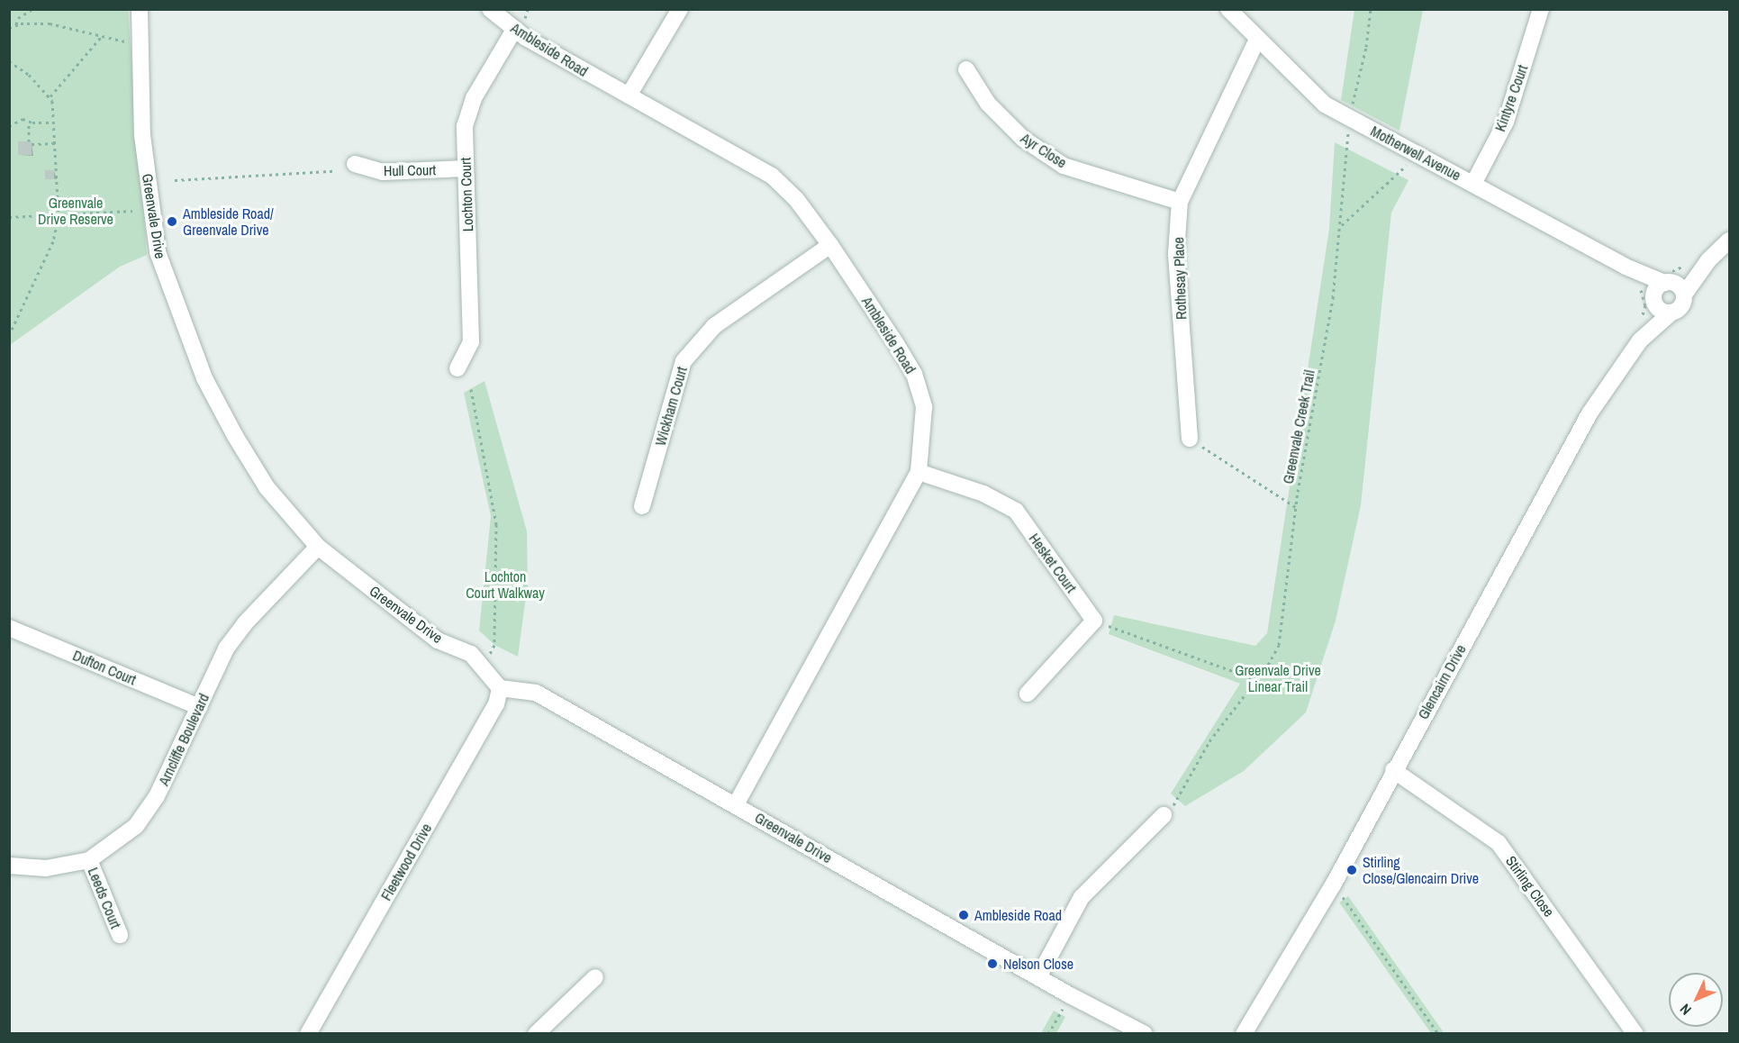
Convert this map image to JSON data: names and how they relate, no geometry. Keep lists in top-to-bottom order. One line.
{"streets":{"street":["Ambleside Road","Kintyre Court","Ayr Close","Motherwell Avenue","Hull Court","Lochton Court","Greenvale Drive","Rothesay Place","Wickham Court","Hesket Court","Dufton Court","Glencairn Drive","Arncliffe Boulevard","Fleetwood Drive","Stirling Close","Leeds Court"],"path":["Greenvale Creek Trail"]},"crossings":[["Ambleside Road","Lochton Court"],["Ambleside Road","Greenvale Drive"],["Ambleside Road","Wickham Court"],["Ambleside Road","Hesket Court"],["Kintyre Court","Motherwell Avenue"],["Ayr Close","Rothesay Place"],["Motherwell Avenue","Rothesay Place"],["Motherwell Avenue","Greenvale Creek Trail"],["Motherwell Avenue","Glencairn Drive"],["Hull Court","Lochton Court"],["Greenvale Drive","Arncliffe Boulevard"],["Greenvale Drive","Fleetwood Drive"],["Dufton Court","Arncliffe Boulevard"],["Glencairn Drive","Stirling Close"],["Arncliffe Boulevard","Leeds Court"]],"parks":["Greenvale Drive Reserve","Lochton Court Walkway","Greenvale Drive Linear Trail"],"places":["Ambleside Road/ Greenvale Drive","Stirling Close/Glencairn Drive","Ambleside Road","Nelson Close"],"north":"bottom left"}
